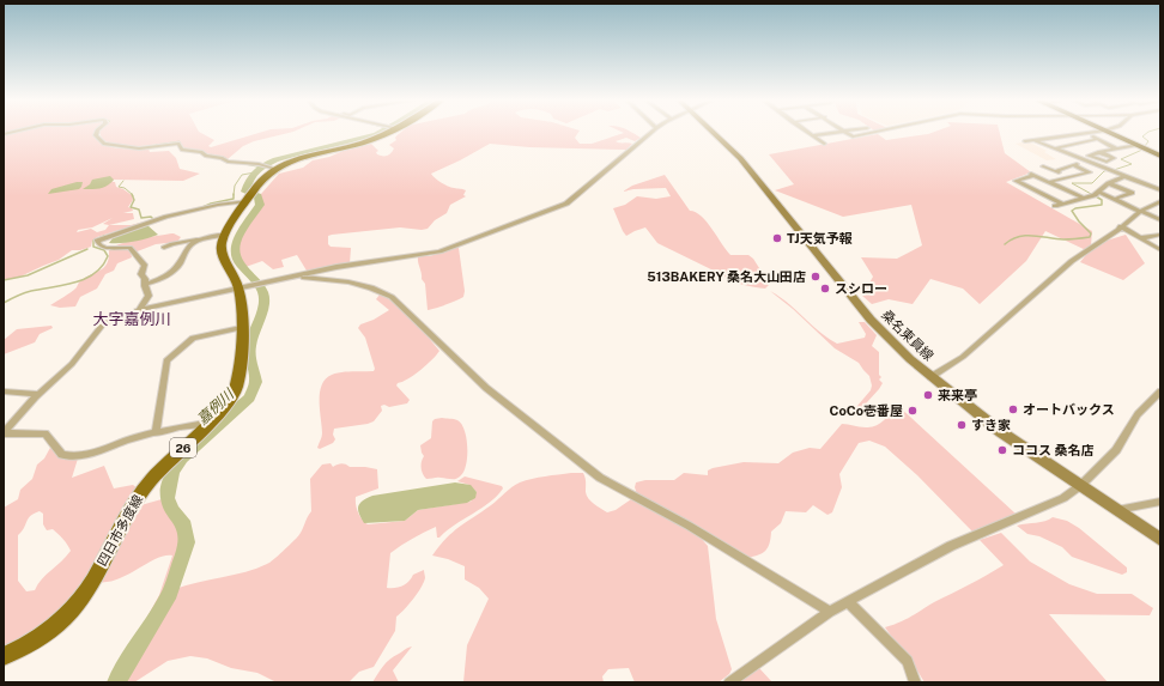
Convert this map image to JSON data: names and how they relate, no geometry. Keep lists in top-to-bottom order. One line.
{"streets":{"main road":["桑名東員線","26","四日市多度線"]},"districts":["大字嘉例川"],"water":["嘉例川"],"places":["TJ天気予報","513BAKERY 桑名大山田店","スシロー","来来亭","オートバックス","CoCo壱番屋","すき家","ココス 桑名店"]}
